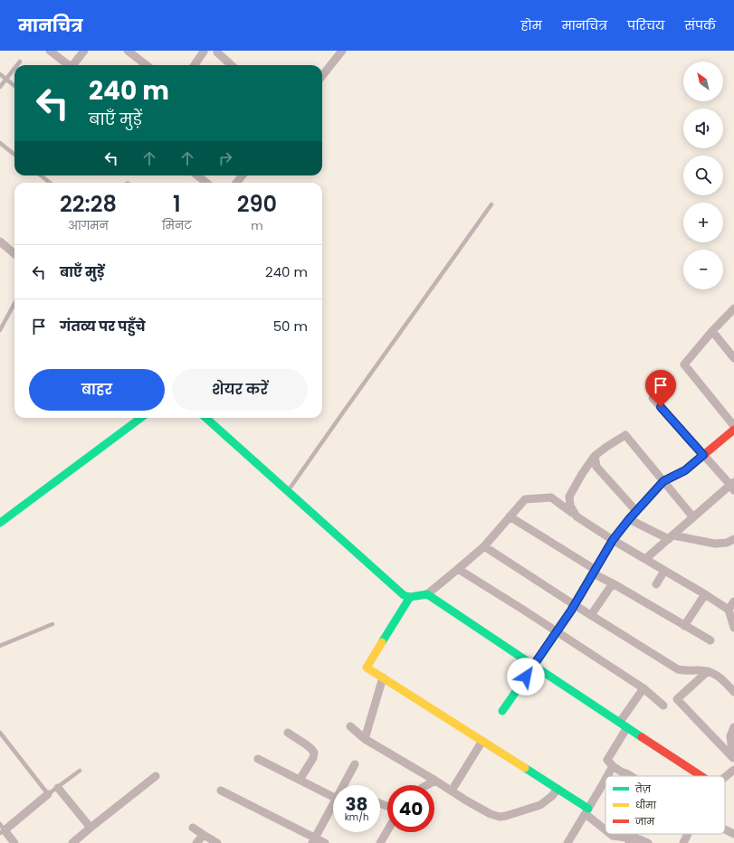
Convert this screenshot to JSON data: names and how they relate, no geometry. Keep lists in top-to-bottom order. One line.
{"legend":["तेज़","धीमा","जाम"],"north":"top left","page":{"header":"मानचित्र","nav":["होम","मानचित्र","परिचय","संपर्क"],"map_buttons":["+","−"],"turn":["240 m","बाएँ मुड़ें"],"eta":["22:28","आगमन","1","मिनट","290","m"],"list":[{"name":"बाएँ मुड़ें","value":"240 m"},{"name":"गंतव्य पर पहुँचे","value":"50 m"}],"buttons":["बाहर","शेयर करें"],"speed":"38 km/h","limit":"40"}}
